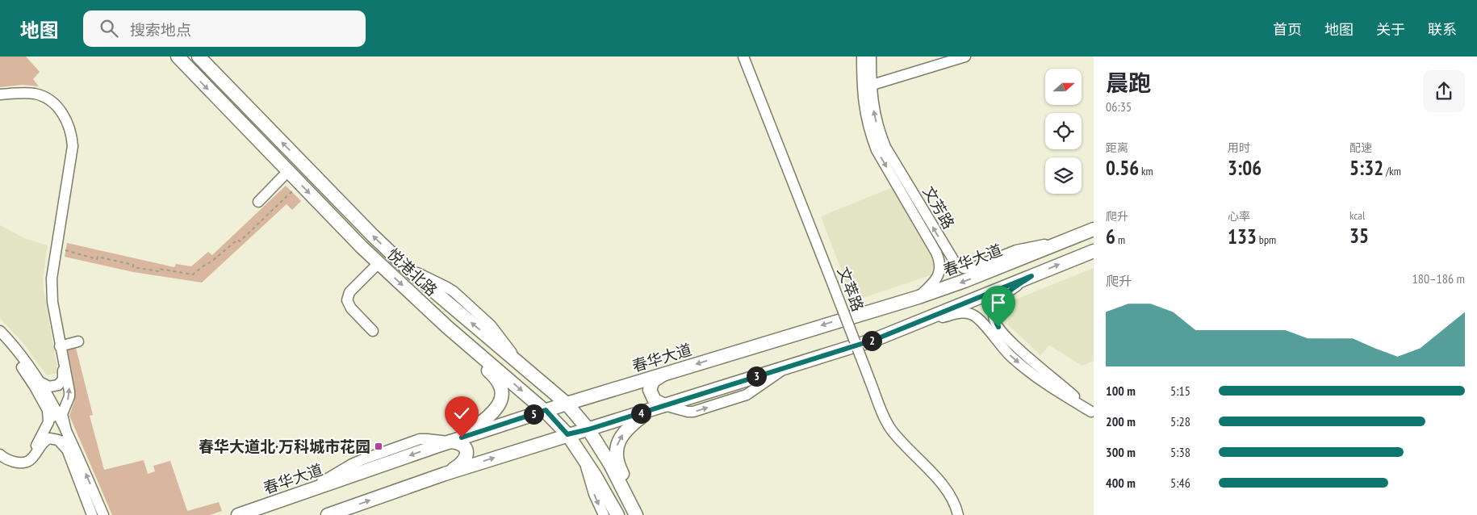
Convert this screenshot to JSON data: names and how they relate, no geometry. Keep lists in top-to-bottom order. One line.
{"streets":{"main road":["春华大道","悦港北路"],"street":["文芳路","文萃路"]},"crossings":[["文芳路","春华大道"],["春华大道","悦港北路"]],"places":{"transit":["春华大道北·万科城市花园"]},"north":"right","page":{"header":"地图","search":"搜索地点","nav":["首页","地图","关于","联系"],"heading":["晨跑","06:35"],"stats":[["距离","0.56 km"],["用时","3:06"],["配速","5:32 /km"],["爬升","6 m"],["心率","133 bpm"],["kcal","35"]],"chart":["爬升","180–186 m"],"pins":["2","3","4","5"],"list":[{"name":"100 m","note":"5:15"},{"name":"200 m","note":"5:28"},{"name":"300 m","note":"5:38"},{"name":"400 m","note":"5:46"}]}}
